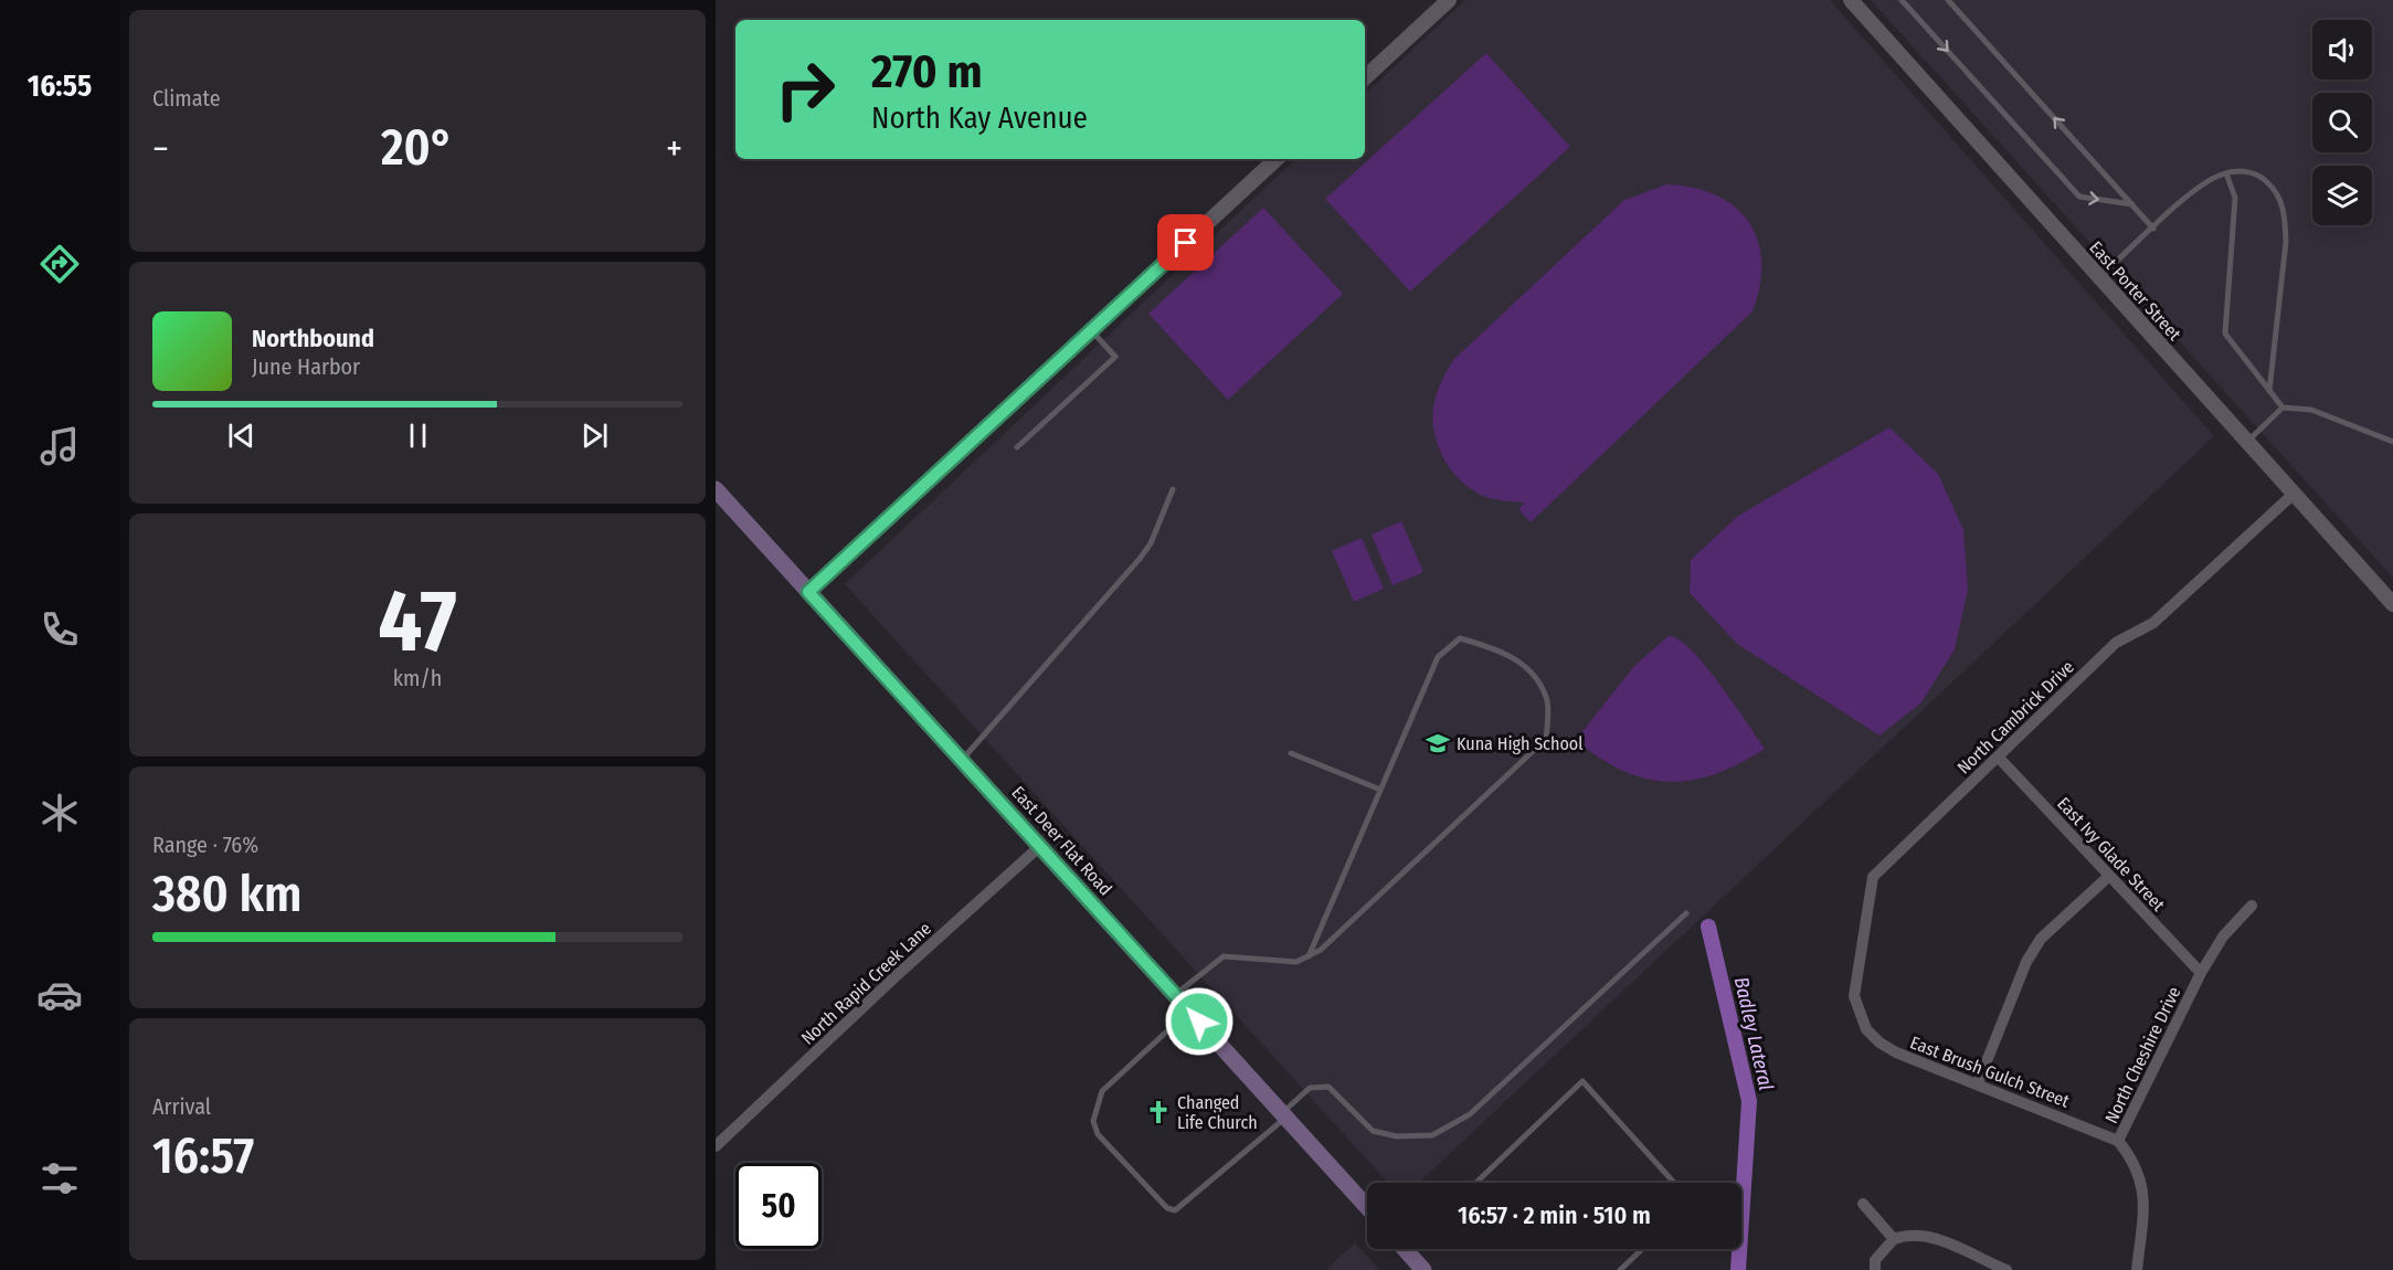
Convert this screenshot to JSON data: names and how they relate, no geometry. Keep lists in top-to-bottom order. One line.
{"streets":{"main road":["East Deer Flat Road"],"street":["East Porter Street","North Cambrick Drive","East Ivy Glade Street","North Rapid Creek Lane","North Cheshire Drive","East Brush Gulch Street"]},"crossings":[["East Porter Street","North Cambrick Drive"],["North Cambrick Drive","East Ivy Glade Street"],["North Cambrick Drive","East Brush Gulch Street"],["East Deer Flat Road","North Rapid Creek Lane"],["East Ivy Glade Street","North Cheshire Drive"],["North Cheshire Drive","East Brush Gulch Street"]],"water":["Badley Lateral"],"places":{"school or university":["Kuna High School"],"church":["Changed Life Church"]},"page":{"tabs":"16:55","tile":["Climate",["47","km/h"],["Range · 76%","380 km"],["Arrival","16:57"]],"turn":["270 m","North Kay Avenue"],"heat":["−","20°","+"],"song":["Northbound","June Harbor"],"limit":"50","trip":"16:57 · 2 min · 510 m"}}
